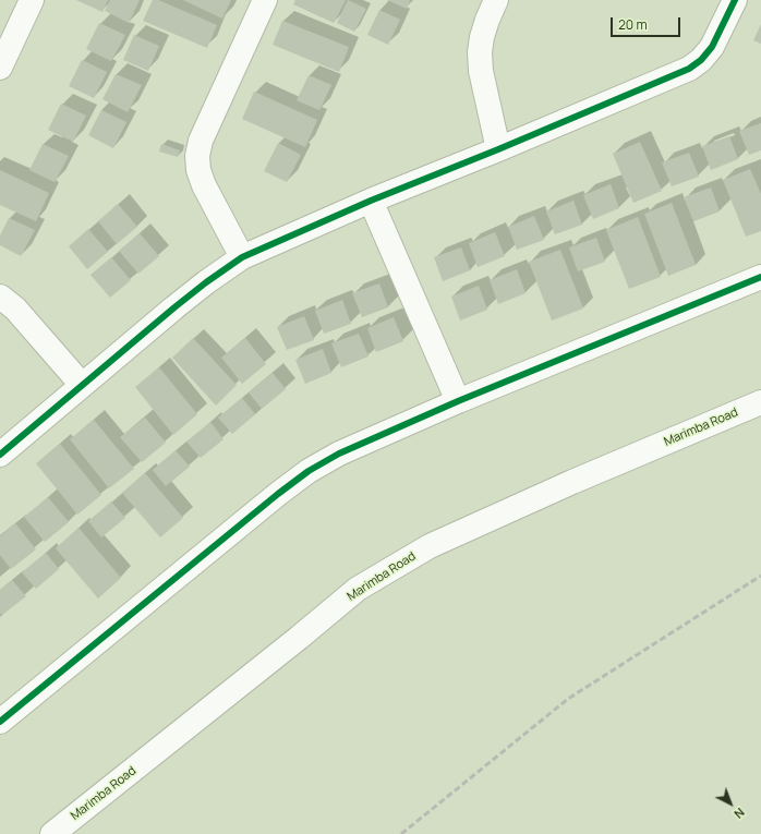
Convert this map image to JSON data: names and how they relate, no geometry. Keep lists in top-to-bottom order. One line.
{"streets":{"street":["Marimba Road"]},"scale_bar":"20 m","north":"bottom right"}
